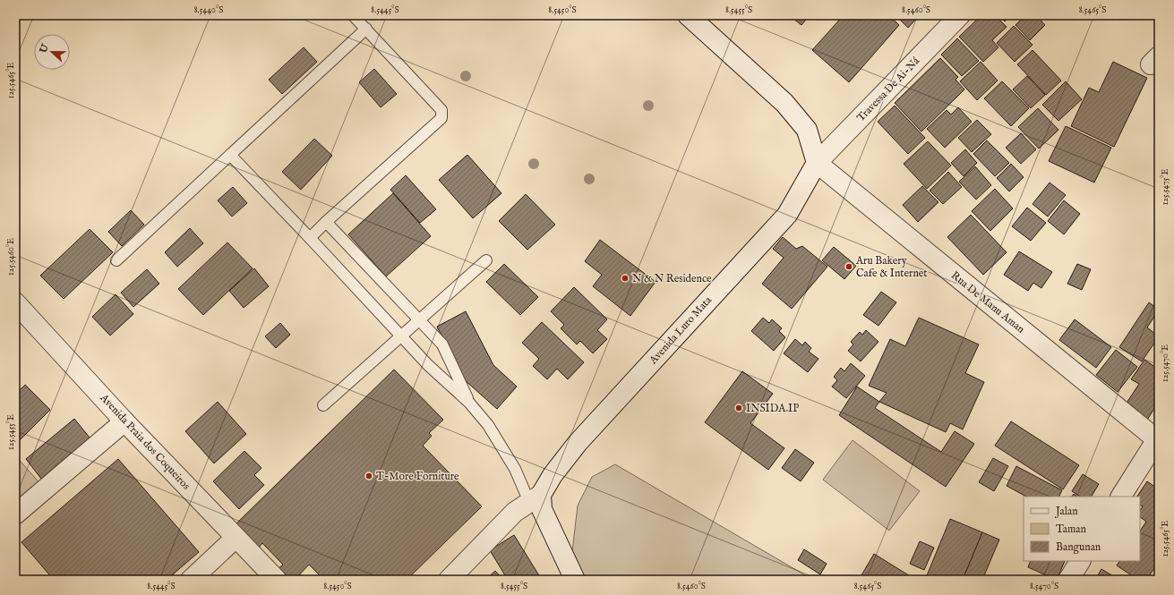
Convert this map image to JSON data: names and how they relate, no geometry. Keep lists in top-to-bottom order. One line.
{"streets":{"street":["Travessa De Ai-Ná","Rua De Manu Aman","Avenida Luro Mata","Avenida Praia dos Coqueiros"]},"crossings":[["Travessa De Ai-Ná","Rua De Manu Aman"],["Travessa De Ai-Ná","Avenida Luro Mata"],["Rua De Manu Aman","Avenida Luro Mata"]],"places":["Aru Bakery Cafe & Internet","N & N Residence","INSIDA.IP","T-More Forniture"],"legend":["Jalan","Taman","Bangunan"],"north":"left","coordinates":["8.5440°S","8.5445°S","8.5450°S","8.5455°S","8.5460°S","8.5465°S","125.5465°E","125.5475°E","125.5460°E","125.5470°E","125.5455°E","8.5470°S"]}
